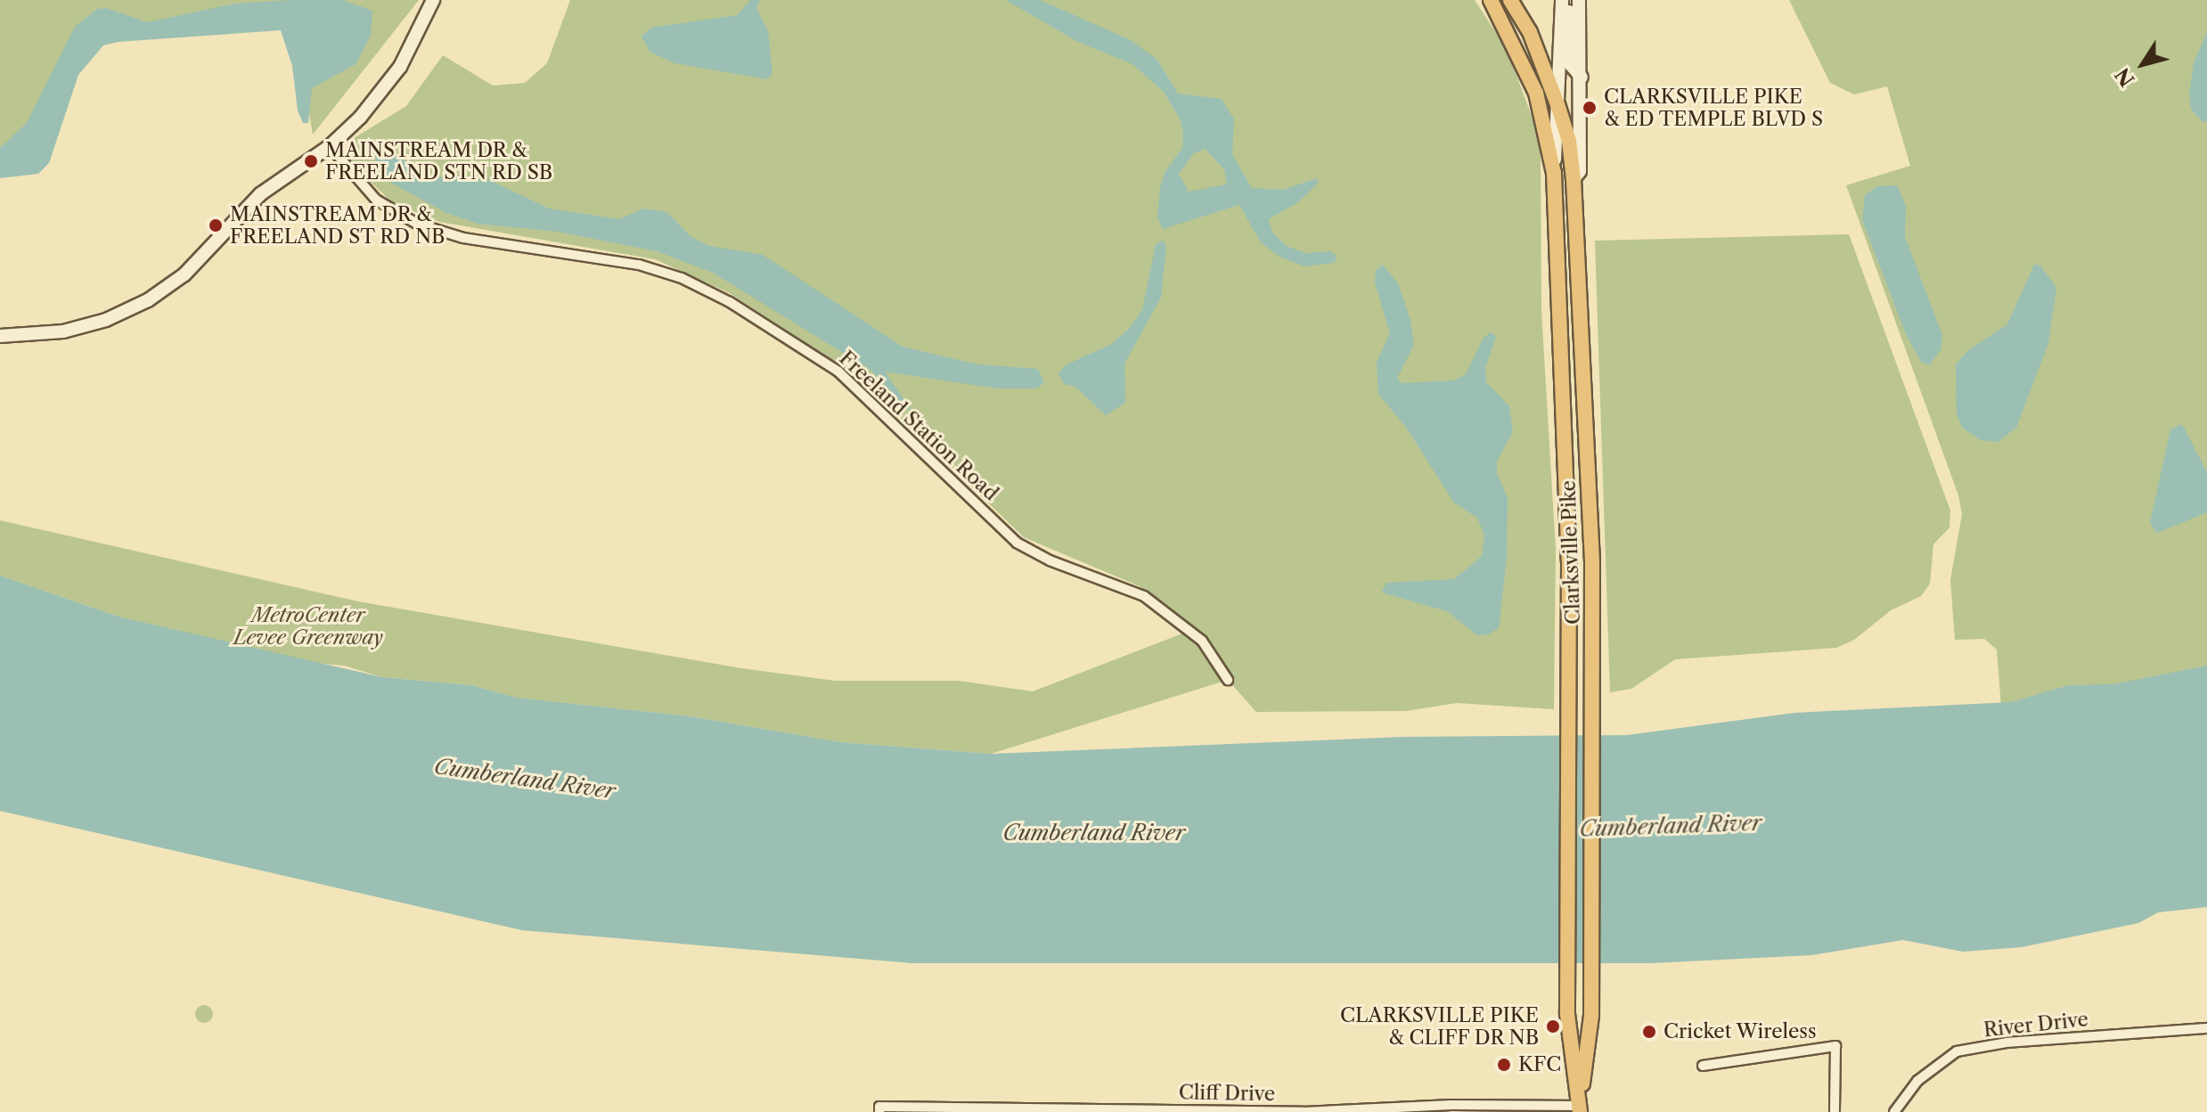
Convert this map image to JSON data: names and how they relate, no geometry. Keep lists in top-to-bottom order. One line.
{"streets":{"main road":["Clarksville Pike"],"street":["Freeland Station Road","River Drive","Cliff Drive"]},"crossings":[["Clarksville Pike","Cliff Drive"]],"water":["Cumberland River"],"parks":["MetroCenter Levee Greenway"],"places":["CLARKSVILLE PIKE & ED TEMPLE BLVD S","MAINSTREAM DR & FREELAND STN RD SB","MAINSTREAM DR & FREELAND ST RD NB","CLARKSVILLE PIKE & CLIFF DR NB","Cricket Wireless","KFC"],"north":"bottom left"}
